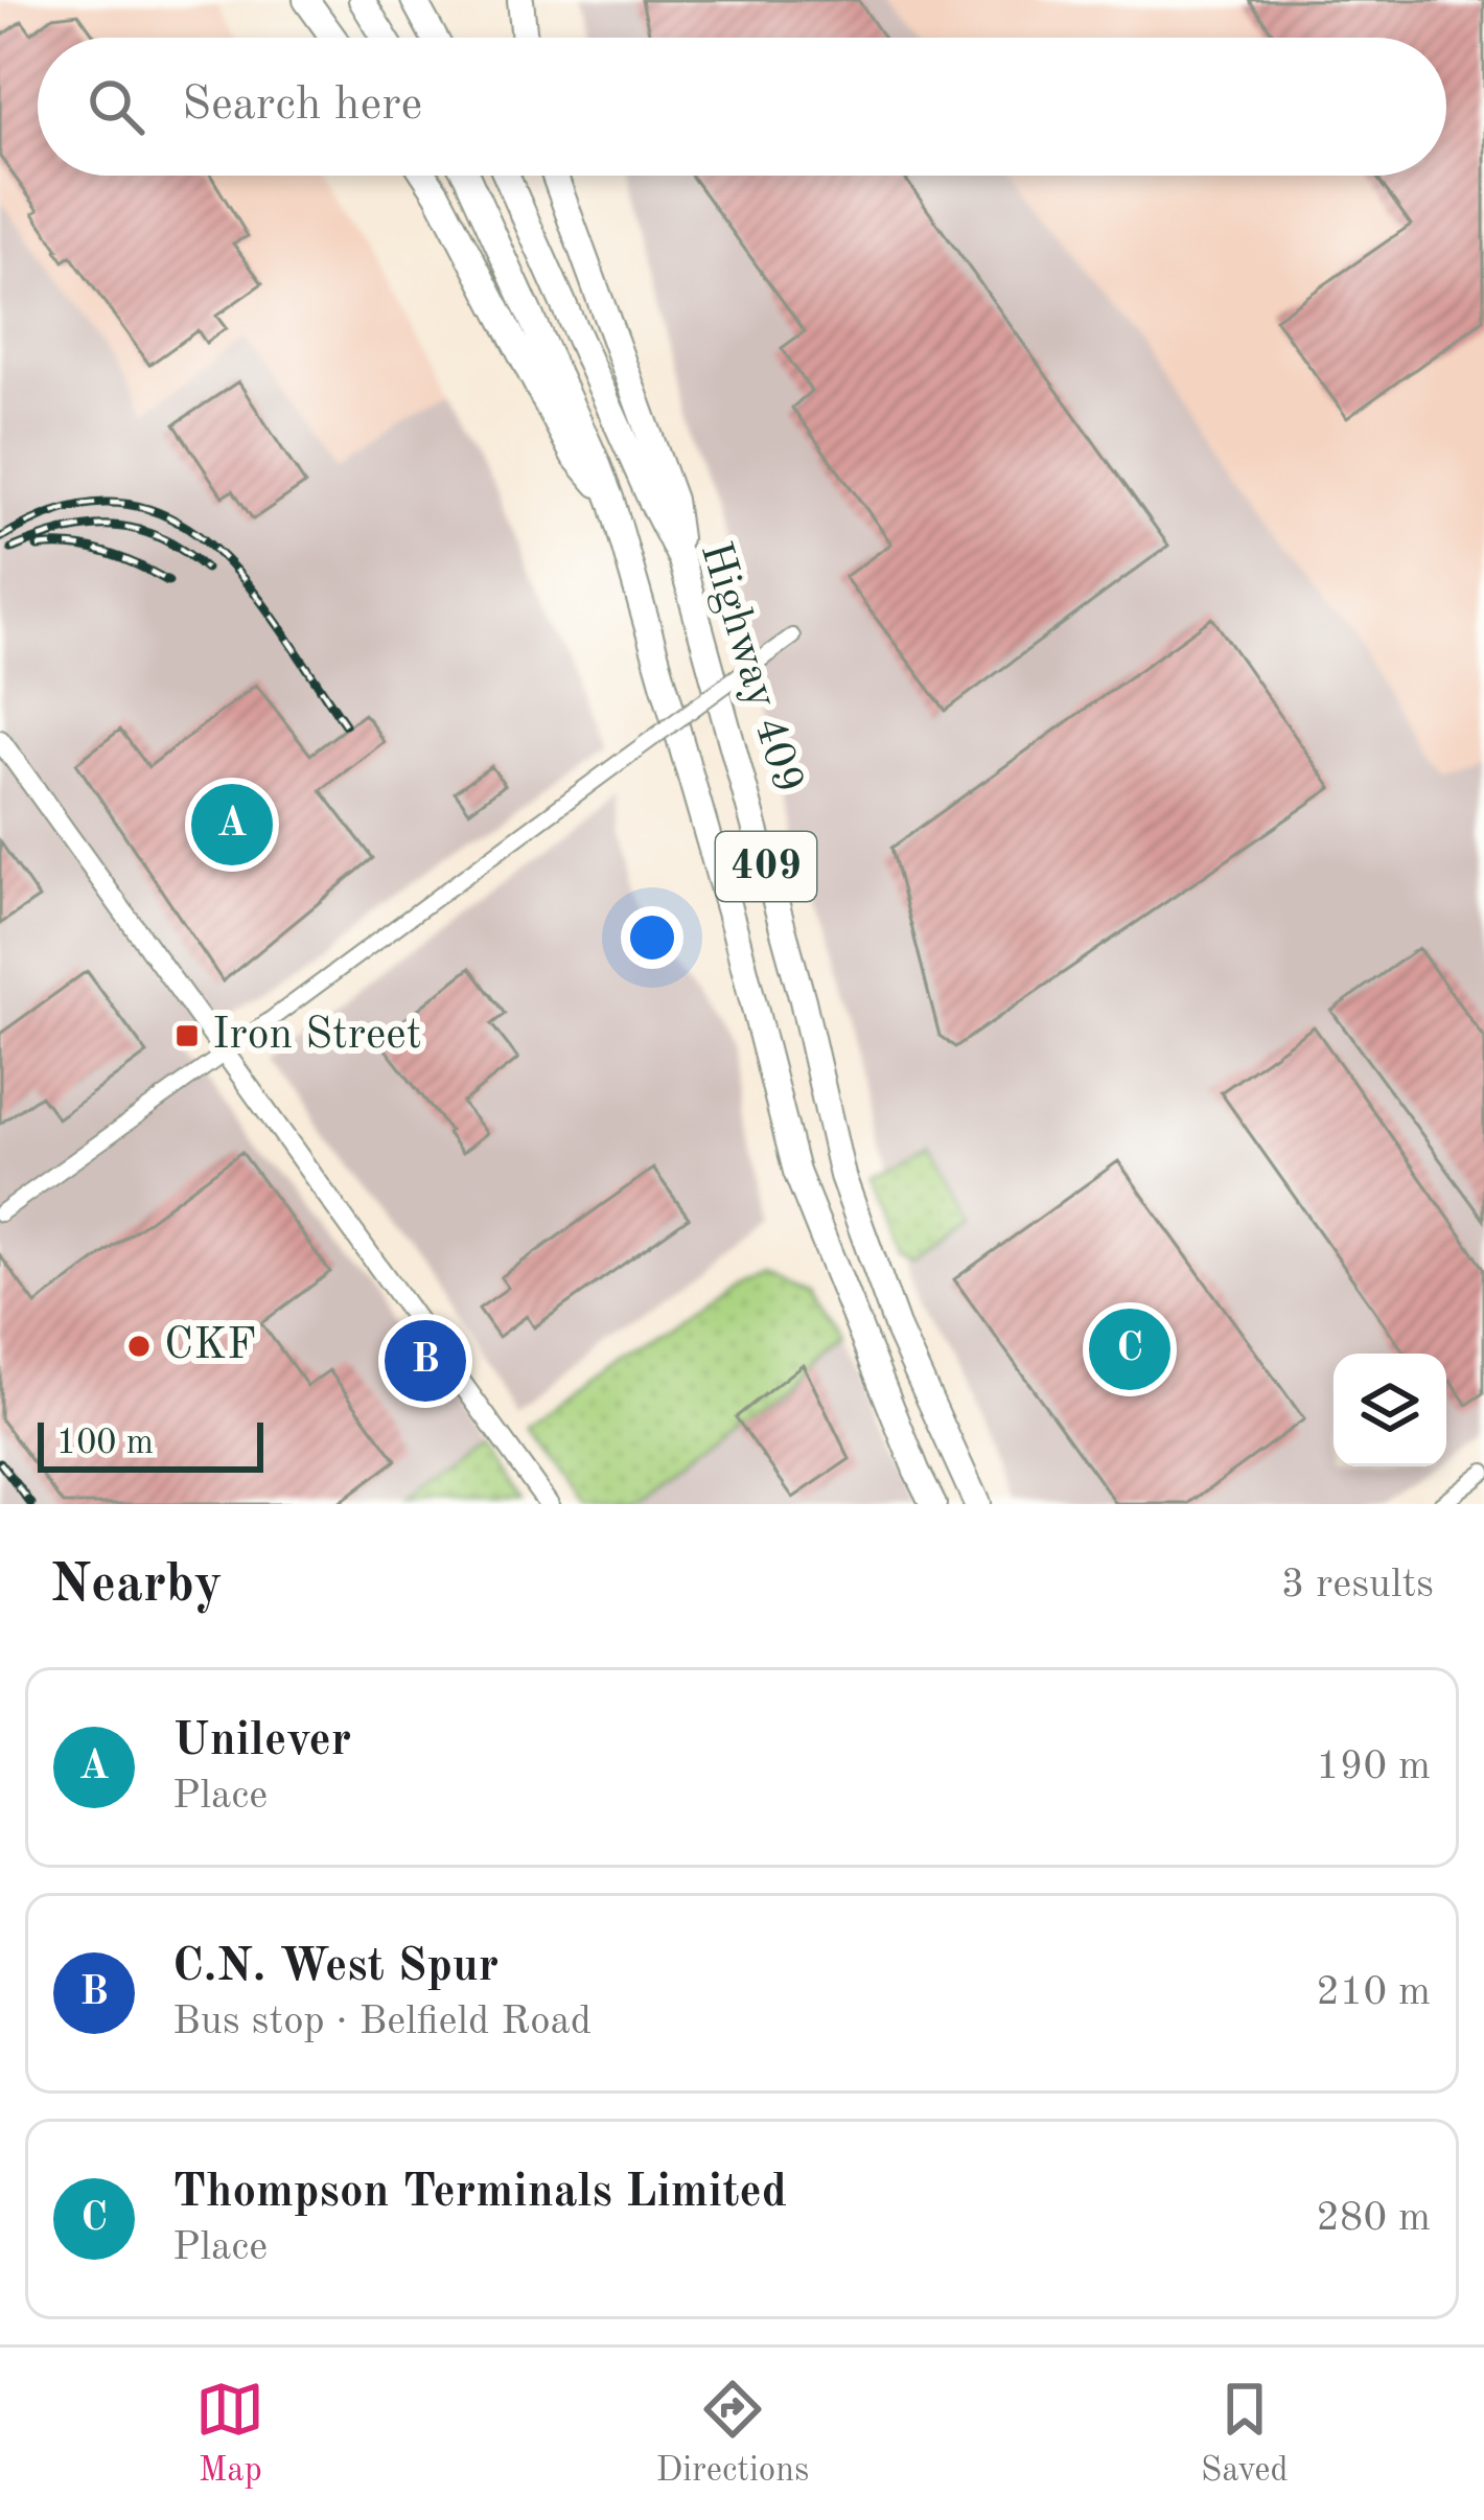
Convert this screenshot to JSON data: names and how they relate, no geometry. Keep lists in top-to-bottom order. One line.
{"streets":{"highway":["Highway 409","409"]},"places":{"transit":["Iron Street"],"other":["CKF"]},"scale_bar":"100 m","page":{"search":"Search here","pins":["A","C","B"],"scale":"100 m","heading":["Nearby","3 results"],"list":[{"mark":"A","name":"Unilever","note":"Place","value":"190 m"},{"mark":"B","name":"C.N. West Spur","note":"Bus stop · Belfield Road","value":"210 m"},{"mark":"C","name":"Thompson Terminals Limited","note":"Place","value":"280 m"}],"nav":["Map","Directions","Saved"]}}
